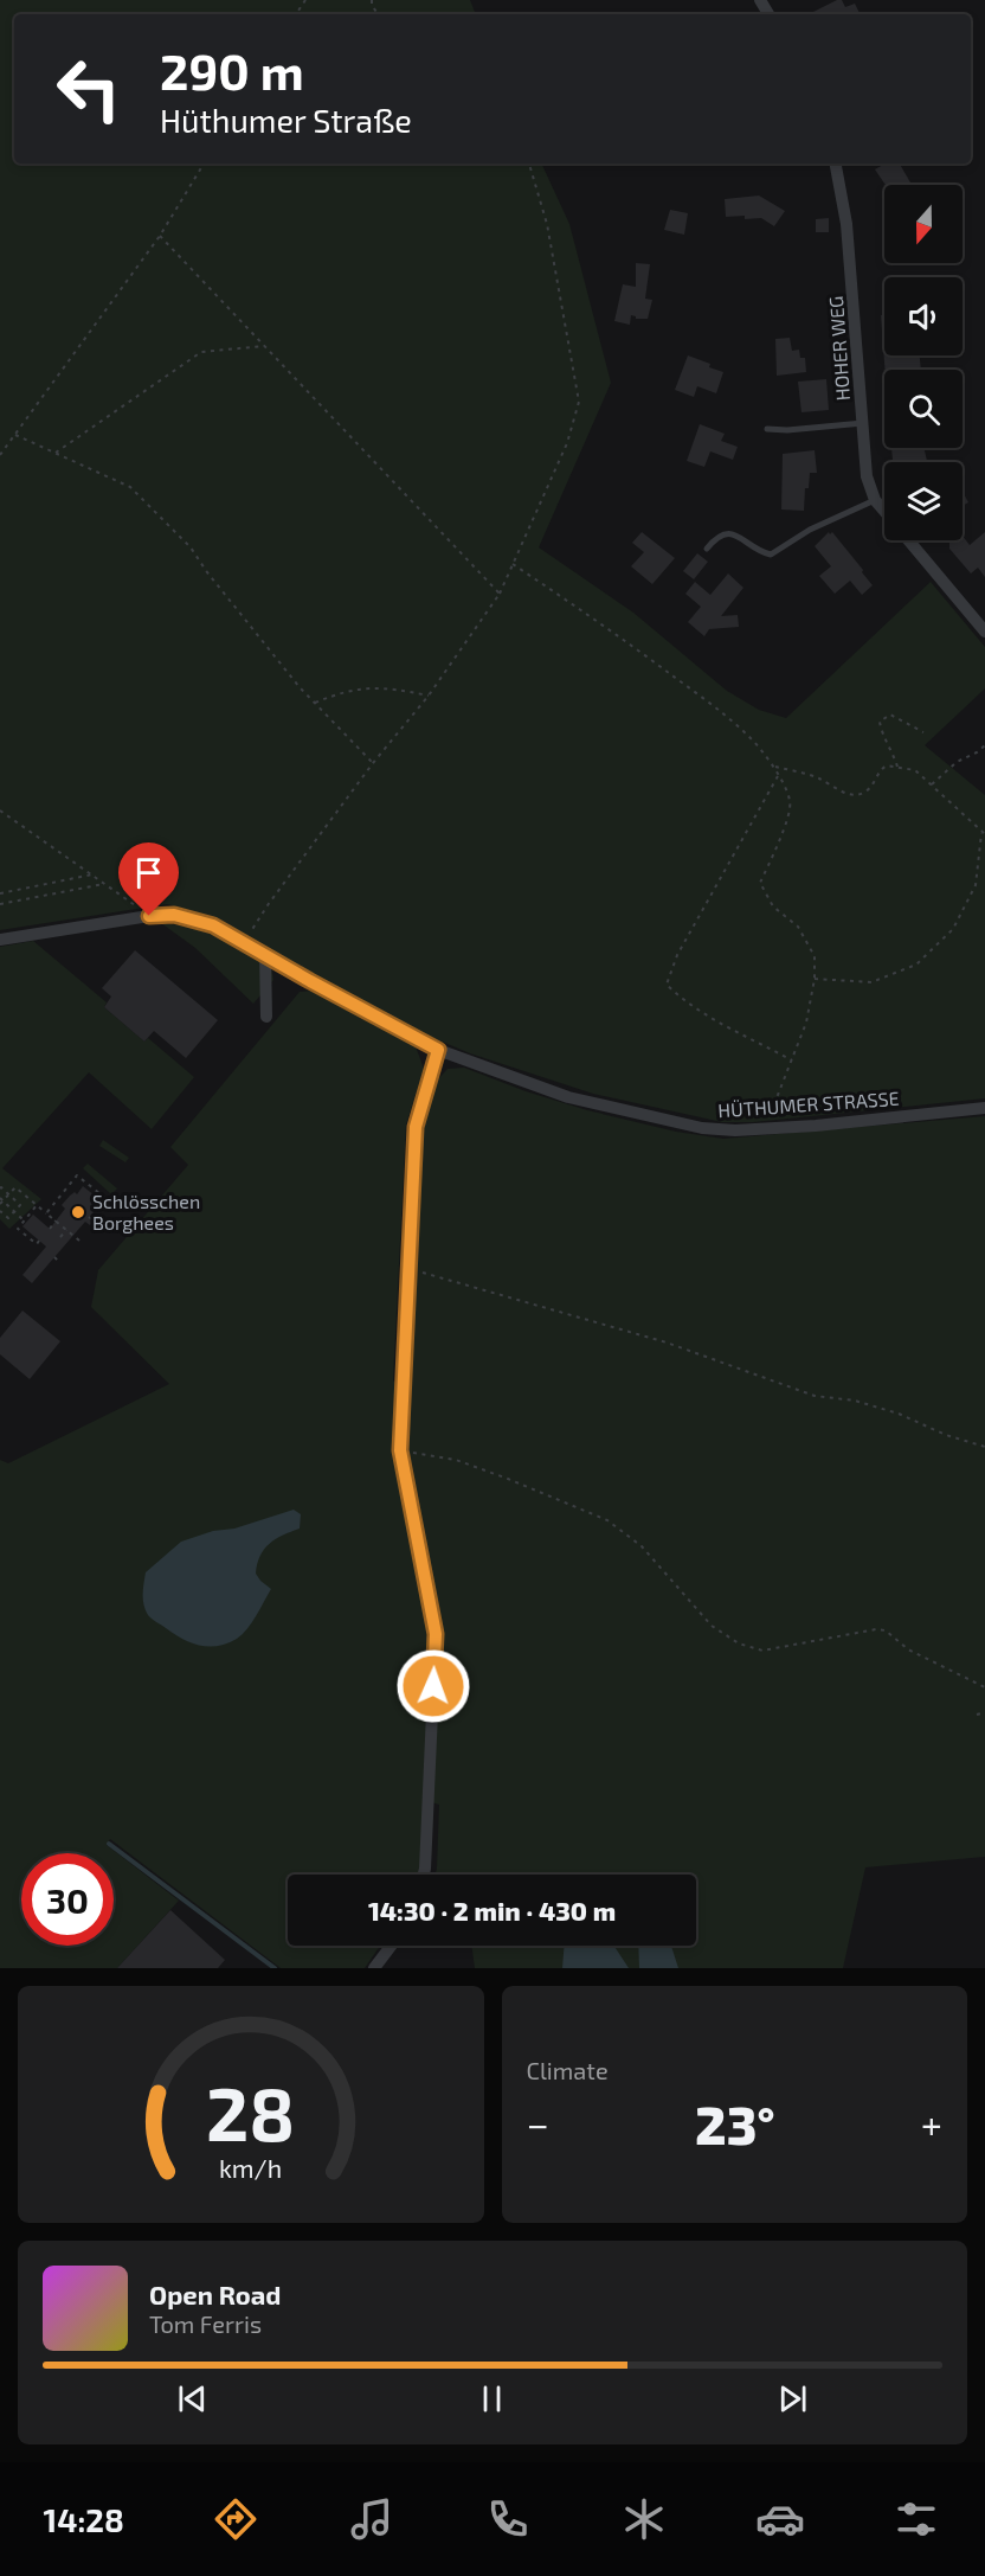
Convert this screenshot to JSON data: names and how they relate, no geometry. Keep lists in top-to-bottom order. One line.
{"streets":{"street":["HOHER WEG","HÜTHUMER STRASSE"]},"places":["Schlösschen Borghees"],"north":"bottom","page":{"turn":["290 m","Hüthumer Straße"],"limit":"30","trip":"14:30 · 2 min · 430 m","tile":"Climate","heat":["−","23°","+"],"song":["Open Road","Tom Ferris"],"tabs":"14:28","gauge":["28","km/h"]}}
